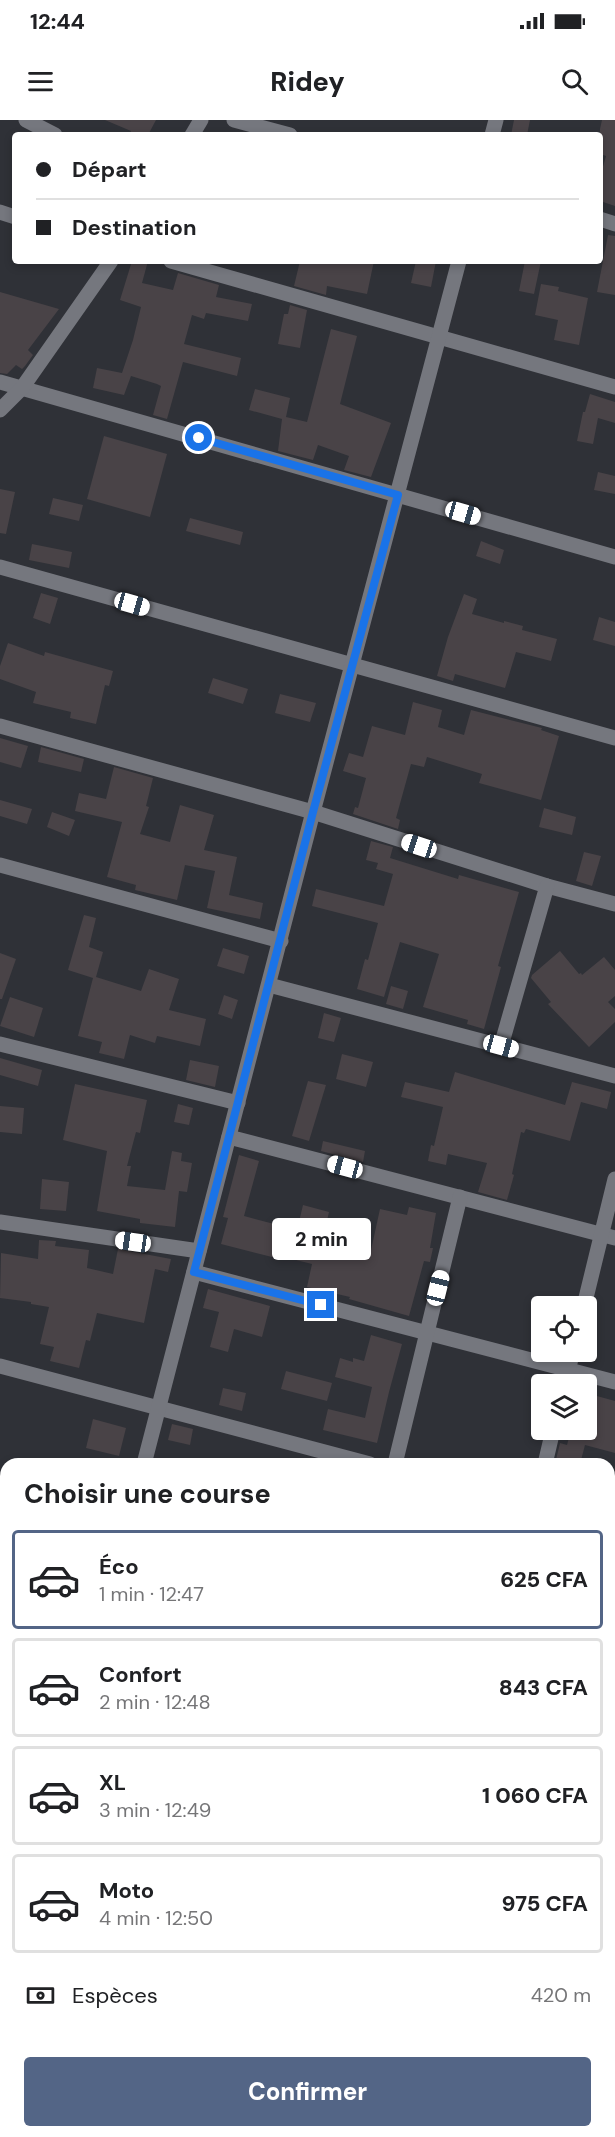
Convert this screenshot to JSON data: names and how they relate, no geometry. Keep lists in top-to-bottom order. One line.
{"page":{"status":"12:44","header":"Ridey","banner":["Départ","Destination"],"bubble":"2 min","heading":"Choisir une course","list":[{"name":"Éco","note":"1 min · 12:47","value":"625 CFA"},{"name":"Confort","note":"2 min · 12:48","value":"843 CFA"},{"name":"XL","note":"3 min · 12:49","value":"1 060 CFA"},{"name":"Moto","note":"4 min · 12:50","value":"975 CFA"}],"pay":["Espèces","420 m"],"buttons":"Confirmer"}}
